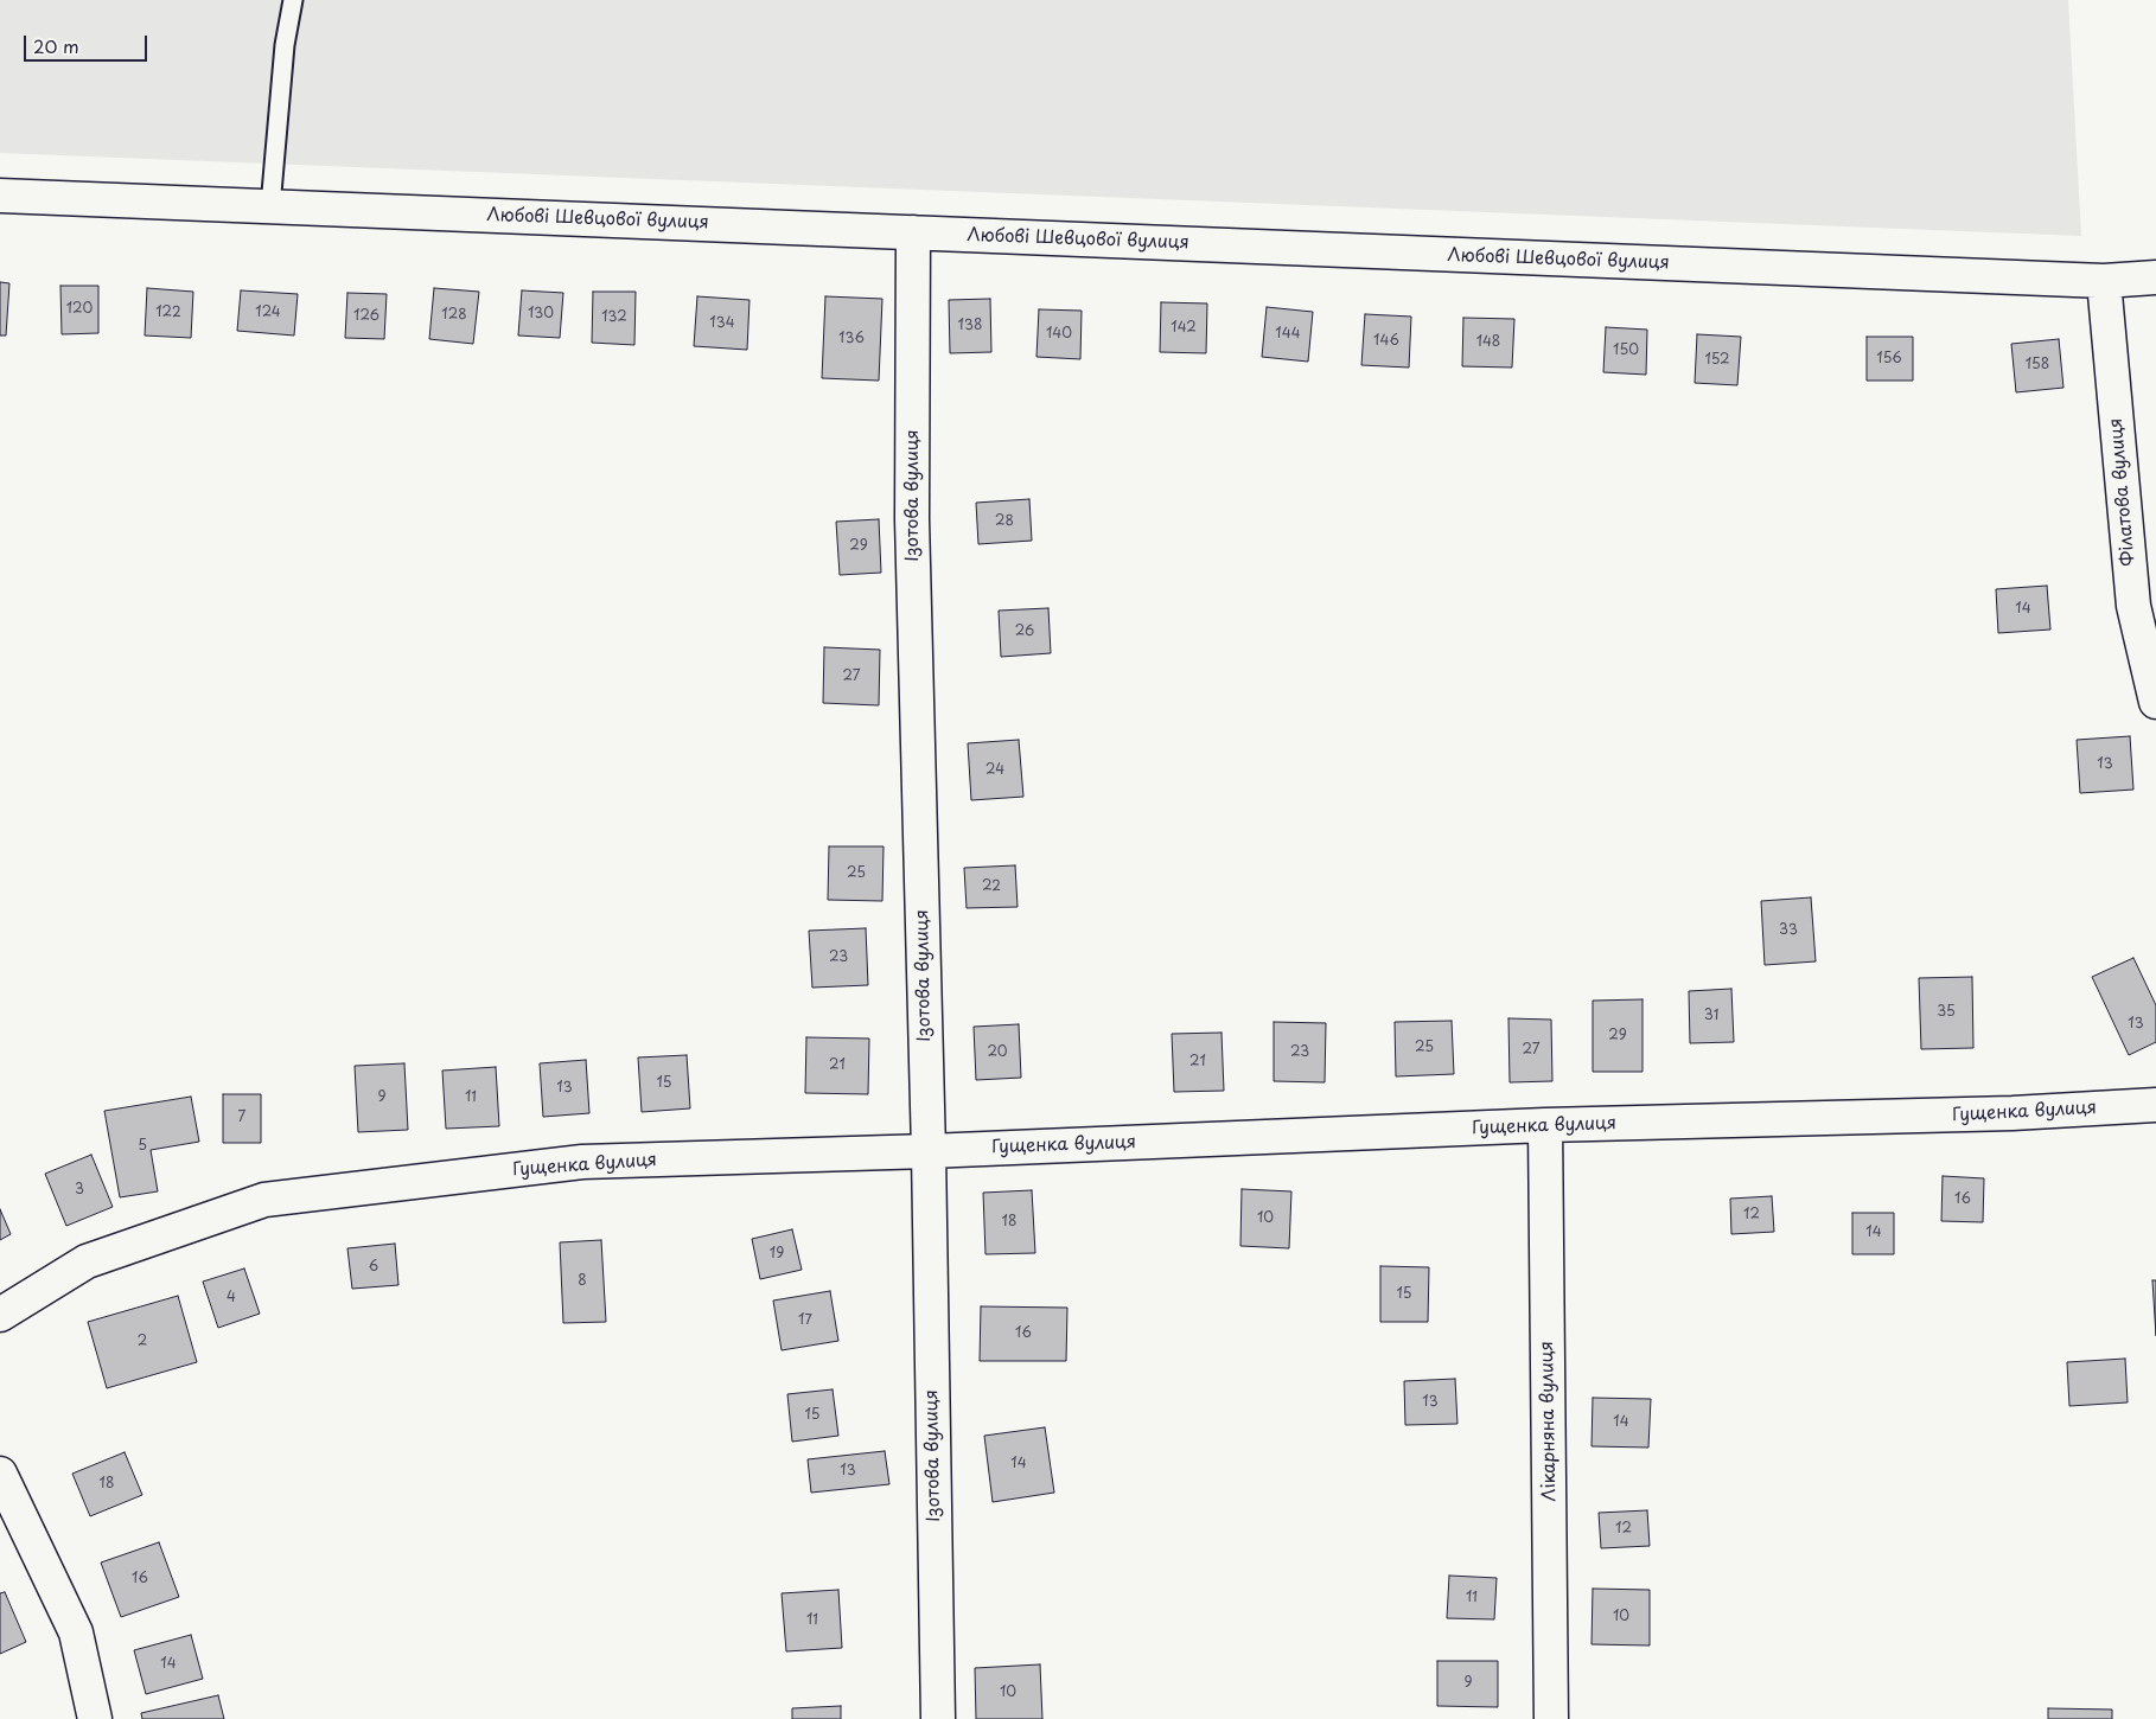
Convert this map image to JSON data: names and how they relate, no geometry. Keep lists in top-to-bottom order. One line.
{"streets":{"street":["Любові Шевцової вулиця","Філатова вулиця","Ізотова вулиця","Гущенка вулиця","Лікарняна вулиця"]},"crossings":[["Любові Шевцової вулиця","Філатова вулиця"],["Любові Шевцової вулиця","Ізотова вулиця"],["Ізотова вулиця","Гущенка вулиця"],["Гущенка вулиця","Лікарняна вулиця"]],"house_numbers":["120","122","124","130","128","126","132","134","138","142","140","144","136","146","148","150","156","152","158","28","29","14","26","27","13","24","25","22","33","23","35","31","13","29","25","27","20","23","21","21","15","13","9","11","7","5","3","16","12","10","18","14","19","6","8","15","4","17","16","2","13","15","14","14","13","18","12","16","11","10","11","14","9","10"],"scale_bar":"20 m"}
